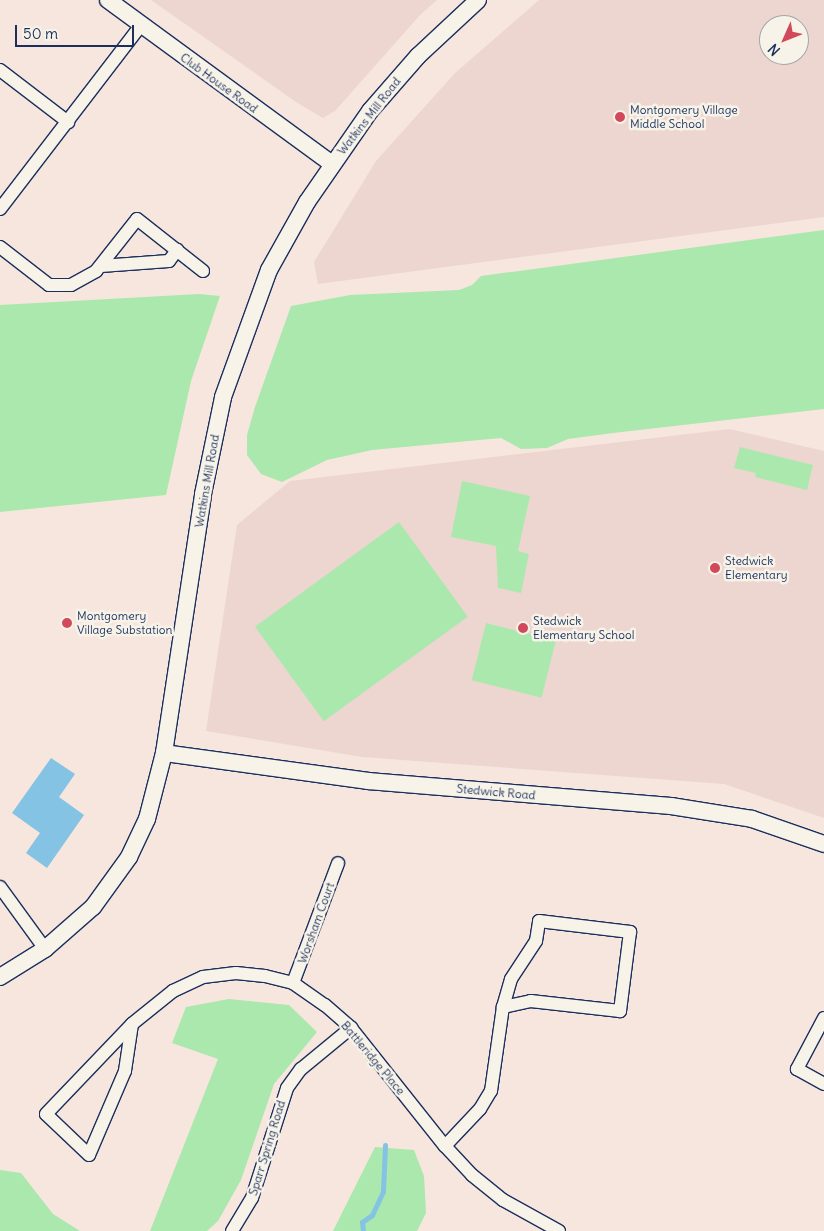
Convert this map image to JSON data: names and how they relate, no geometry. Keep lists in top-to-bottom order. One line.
{"streets":{"street":["Club House Road","Watkins Mill Road","Stedwick Road","Worsham Court","Battleridge Place","Sparr Spring Road"]},"crossings":[["Club House Road","Watkins Mill Road"],["Watkins Mill Road","Stedwick Road"],["Worsham Court","Battleridge Place"],["Battleridge Place","Sparr Spring Road"]],"places":["Montgomery Village Middle School","Stedwick Elementary","Montgomery Village Substation","Stedwick Elementary School"],"scale_bar":"50 m","north":"bottom left"}
